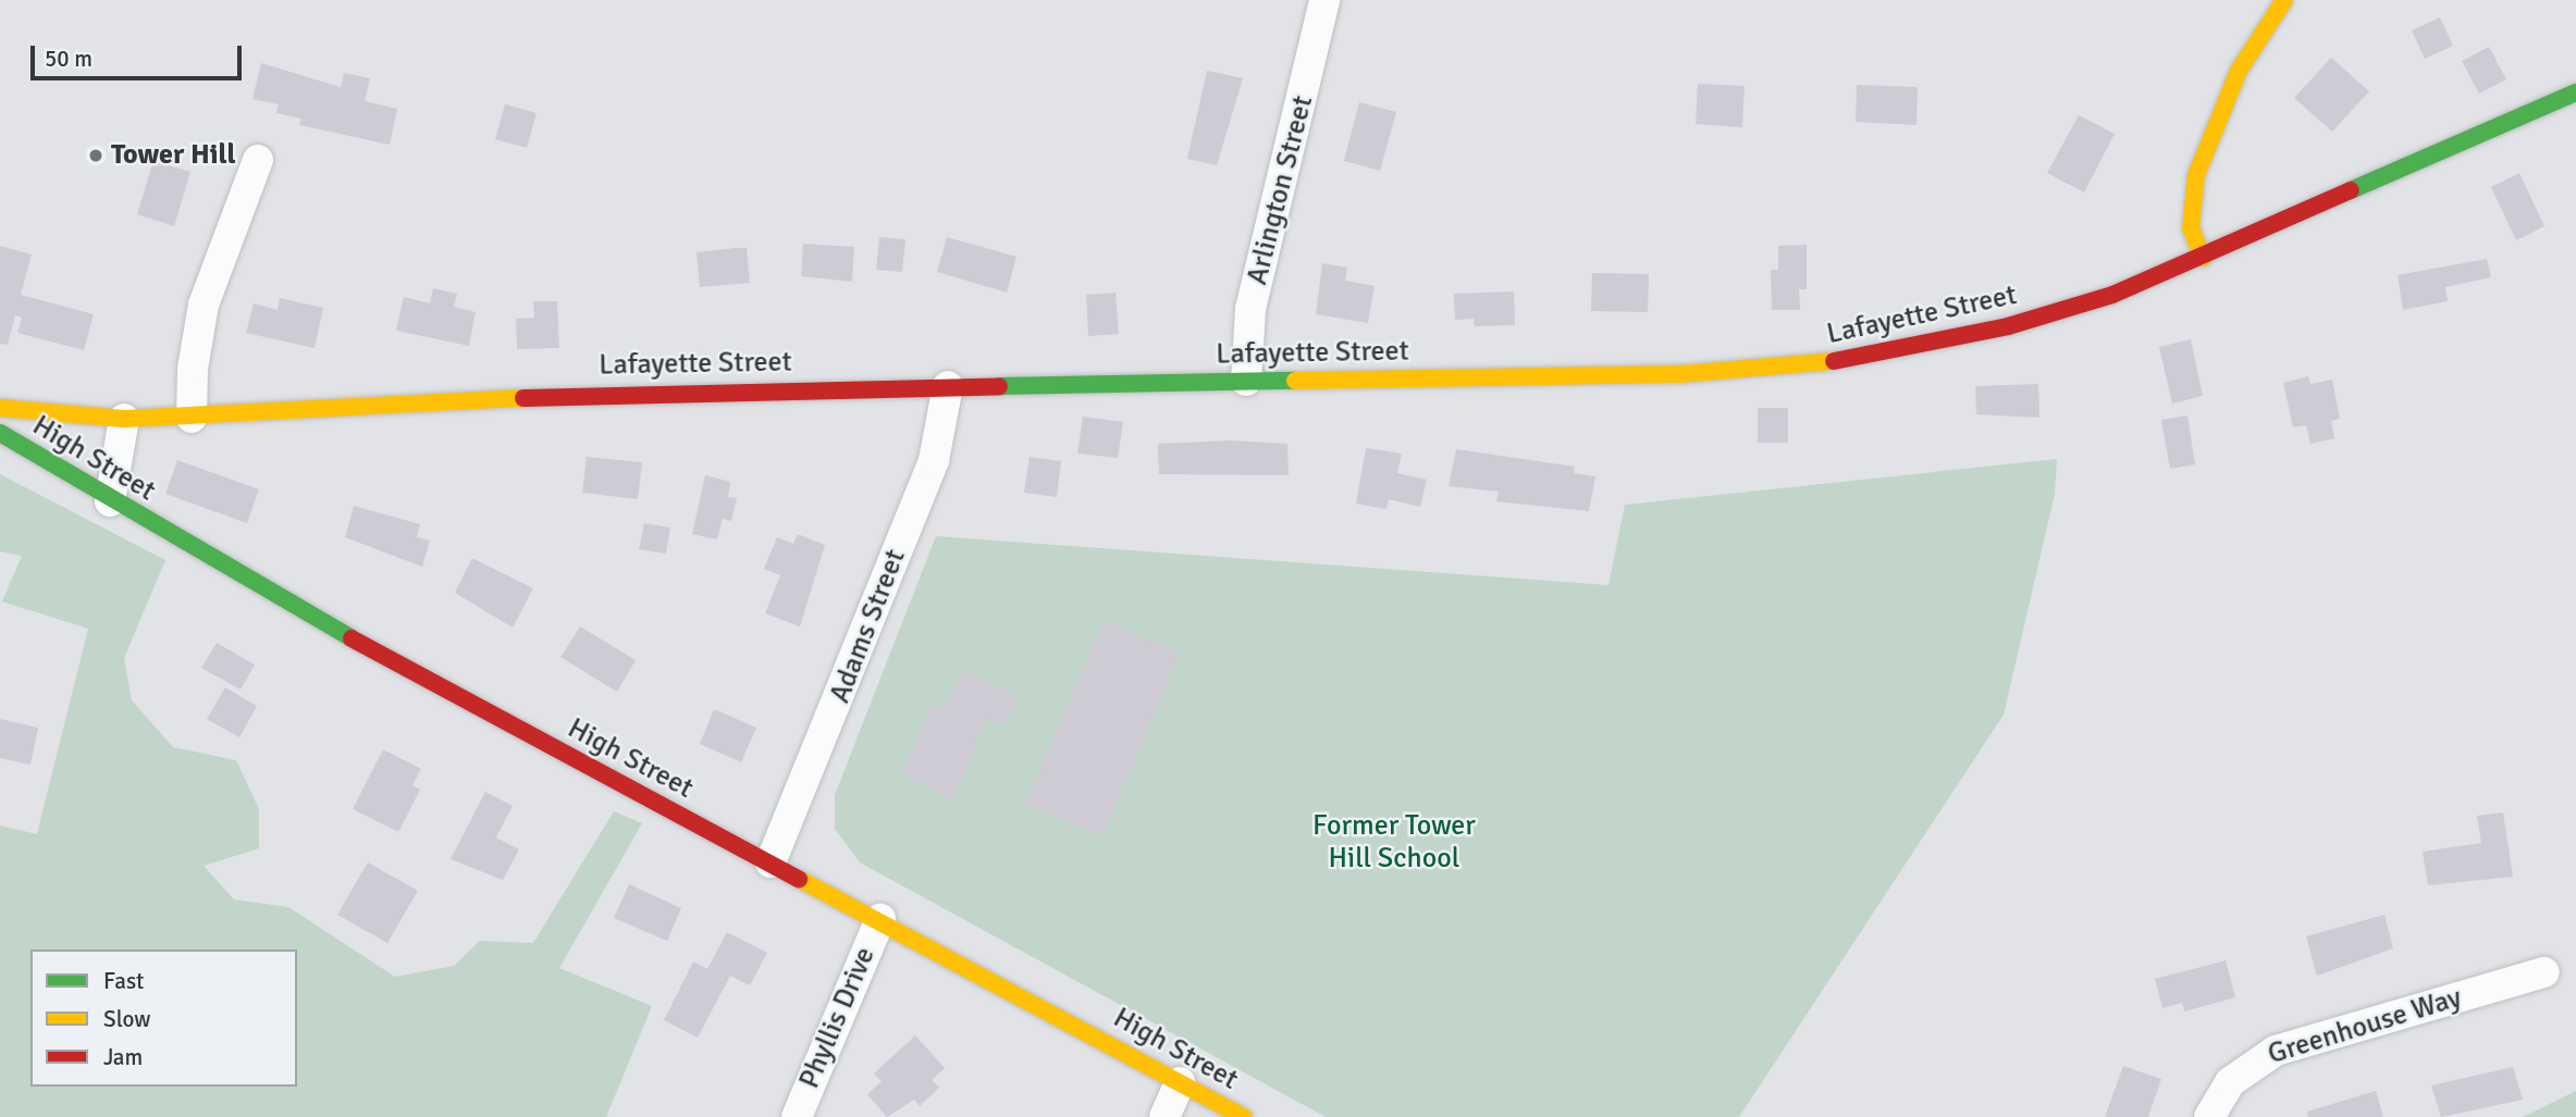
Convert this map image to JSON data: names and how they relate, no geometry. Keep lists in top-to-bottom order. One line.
{"streets":{"main road":["Lafayette Street","High Street"],"street":["Arlington Street","Adams Street","Phyllis Drive","Greenhouse Way"]},"crossings":[["Arlington Street","Lafayette Street"],["Lafayette Street","Adams Street"],["High Street","Adams Street"],["High Street","Phyllis Drive"]],"parks":["Former Tower Hill School"],"places":["Tower Hill"],"legend":["Fast","Slow","Jam"],"scale_bar":"50 m"}
